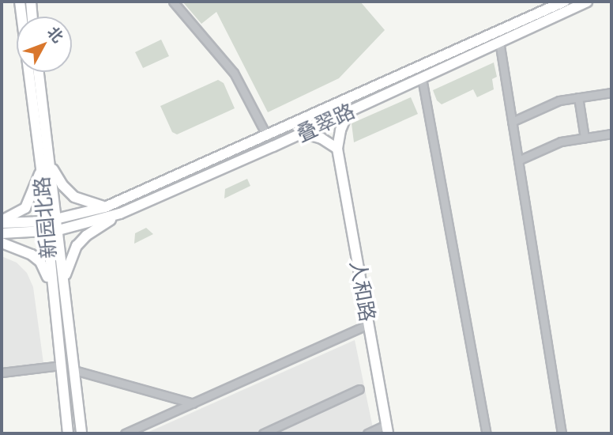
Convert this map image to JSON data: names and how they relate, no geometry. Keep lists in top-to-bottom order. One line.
{"streets":{"main road":["叠翠路","新园北路","人和路"]},"crossings":[["叠翠路","新园北路"]],"north":"top right"}
